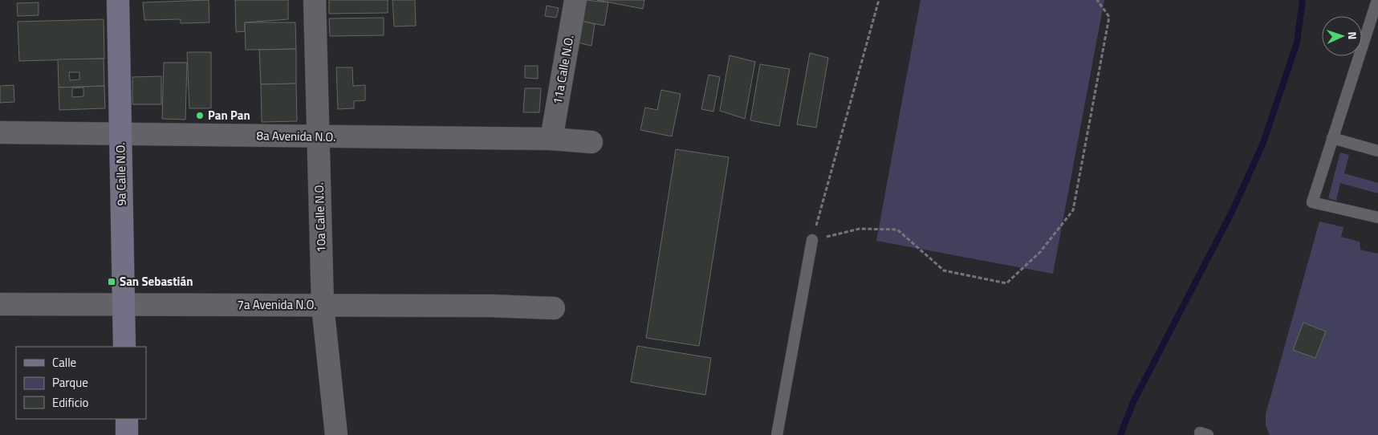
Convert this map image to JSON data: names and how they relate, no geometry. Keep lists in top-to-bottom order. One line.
{"streets":{"street":["11a Calle N.O.","8a Avenida N.O.","9a Calle N.O.","10a Calle N.O.","7a Avenida N.O."]},"crossings":[["11a Calle N.O.","8a Avenida N.O."],["8a Avenida N.O.","9a Calle N.O."],["8a Avenida N.O.","10a Calle N.O."],["9a Calle N.O.","7a Avenida N.O."],["10a Calle N.O.","7a Avenida N.O."]],"places":{"other":["Pan Pan"],"transit":["San Sebastián"]},"legend":["Calle","Parque","Edificio"],"north":"right"}
